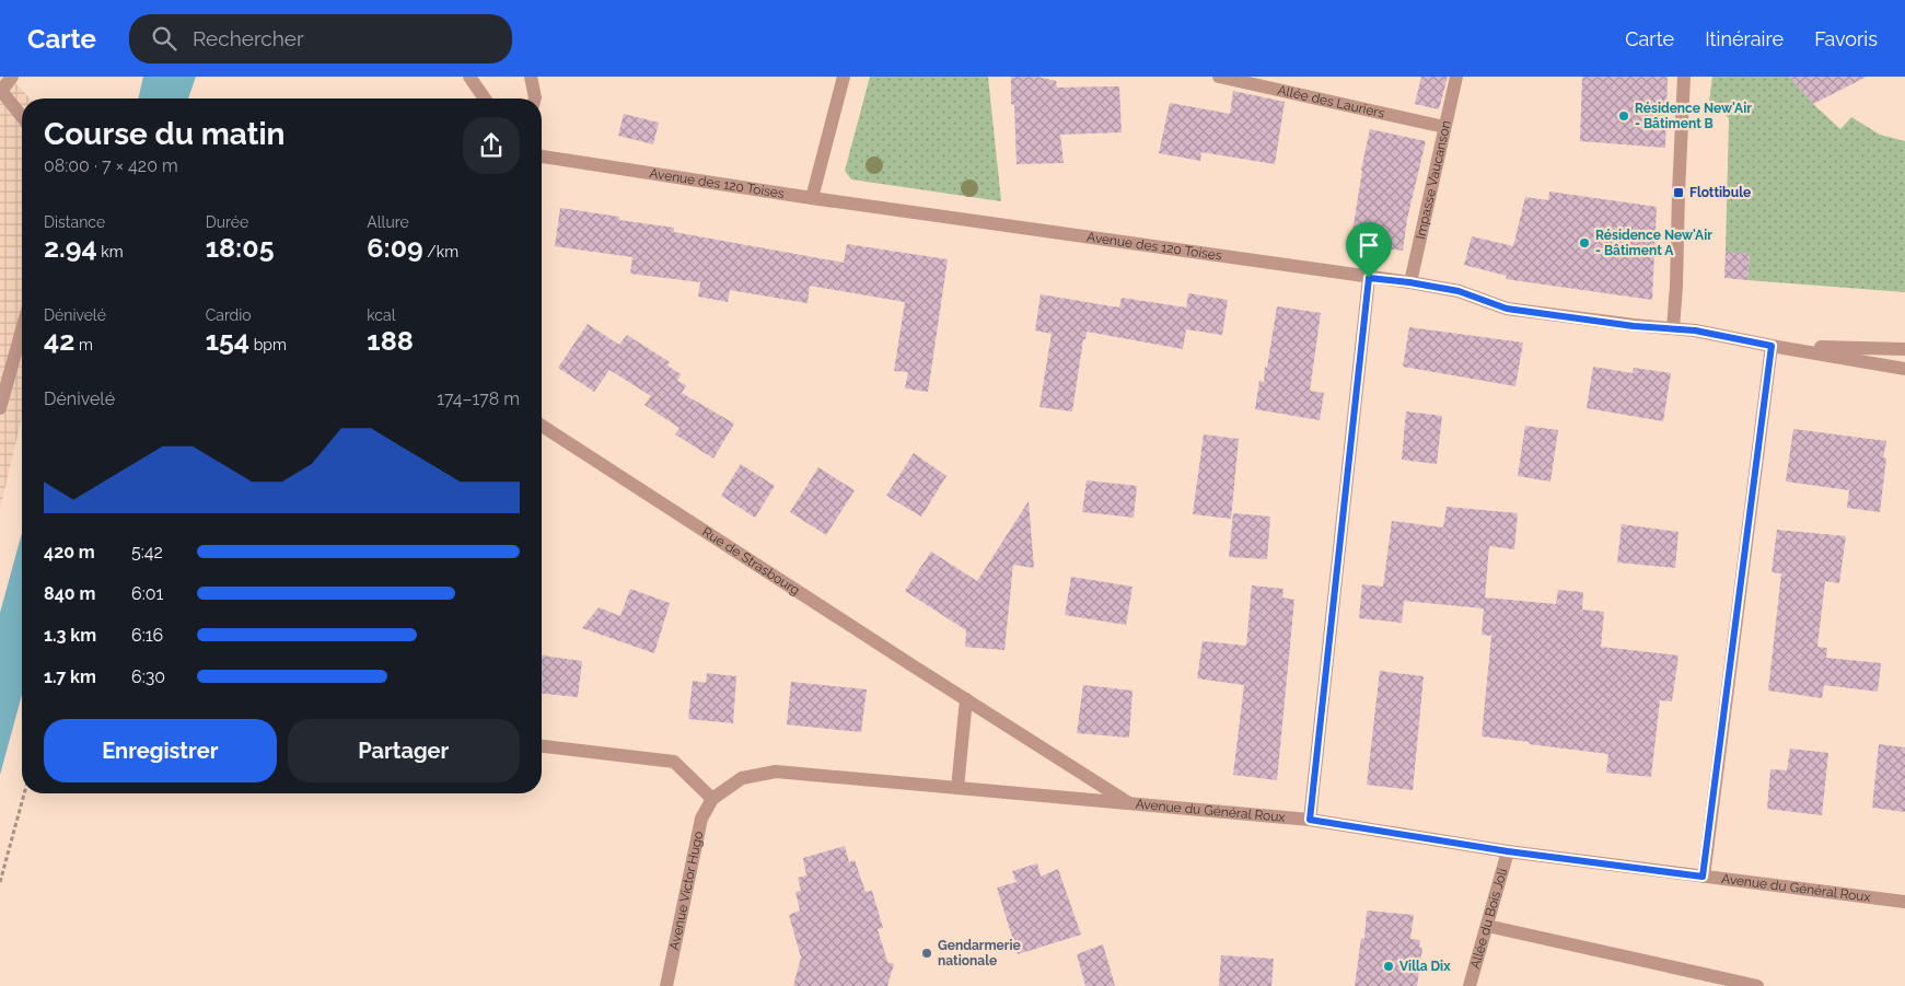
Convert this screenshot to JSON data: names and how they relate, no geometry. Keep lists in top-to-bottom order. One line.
{"streets":{"street":["Allée des Lauriers","Impasse Vaucanson","Avenue des 120 Toises","Rue de Strasbourg","Avenue du Général Roux","Avenue Victor Hugo","Allée du Bois Joli"]},"crossings":[["Allée des Lauriers","Impasse Vaucanson"],["Impasse Vaucanson","Avenue des 120 Toises"],["Rue de Strasbourg","Avenue du Général Roux"],["Avenue du Général Roux","Avenue Victor Hugo"],["Avenue du Général Roux","Allée du Bois Joli"]],"places":{"other":["Résidence New'Air - Bâtiment B","Résidence New'Air - Bâtiment A","Gendarmerie nationale","Villa Dix"],"transit":["Flottibule"]},"page":{"header":"Carte","search":"Rechercher","nav":["Carte","Itinéraire","Favoris"],"heading":["Course du matin","08:00 · 7 × 420 m"],"stats":[["Distance","2.94 km"],["Durée","18:05"],["Allure","6:09 /km"],["Dénivelé","42 m"],["Cardio","154 bpm"],["kcal","188"]],"chart":["Dénivelé","174–178 m"],"list":[{"name":"420 m","note":"5:42"},{"name":"840 m","note":"6:01"},{"name":"1.3 km","note":"6:16"},{"name":"1.7 km","note":"6:30"}],"buttons":["Enregistrer","Partager"]}}
